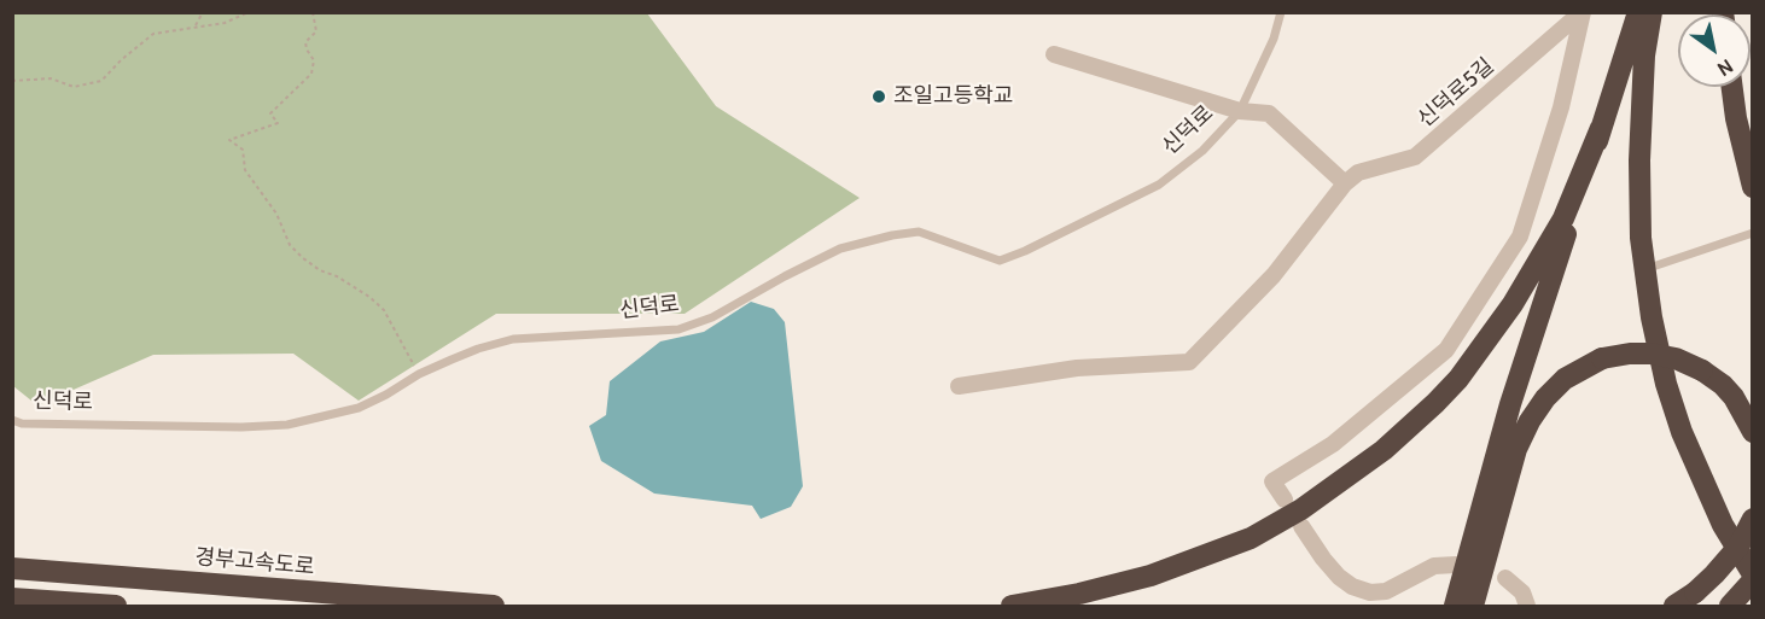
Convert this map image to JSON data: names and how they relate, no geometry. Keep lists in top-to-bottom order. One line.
{"streets":{"highway":["경부고속도로"],"street":["신덕로5길","신덕로"]},"places":["조일고등학교"],"north":"bottom right"}
